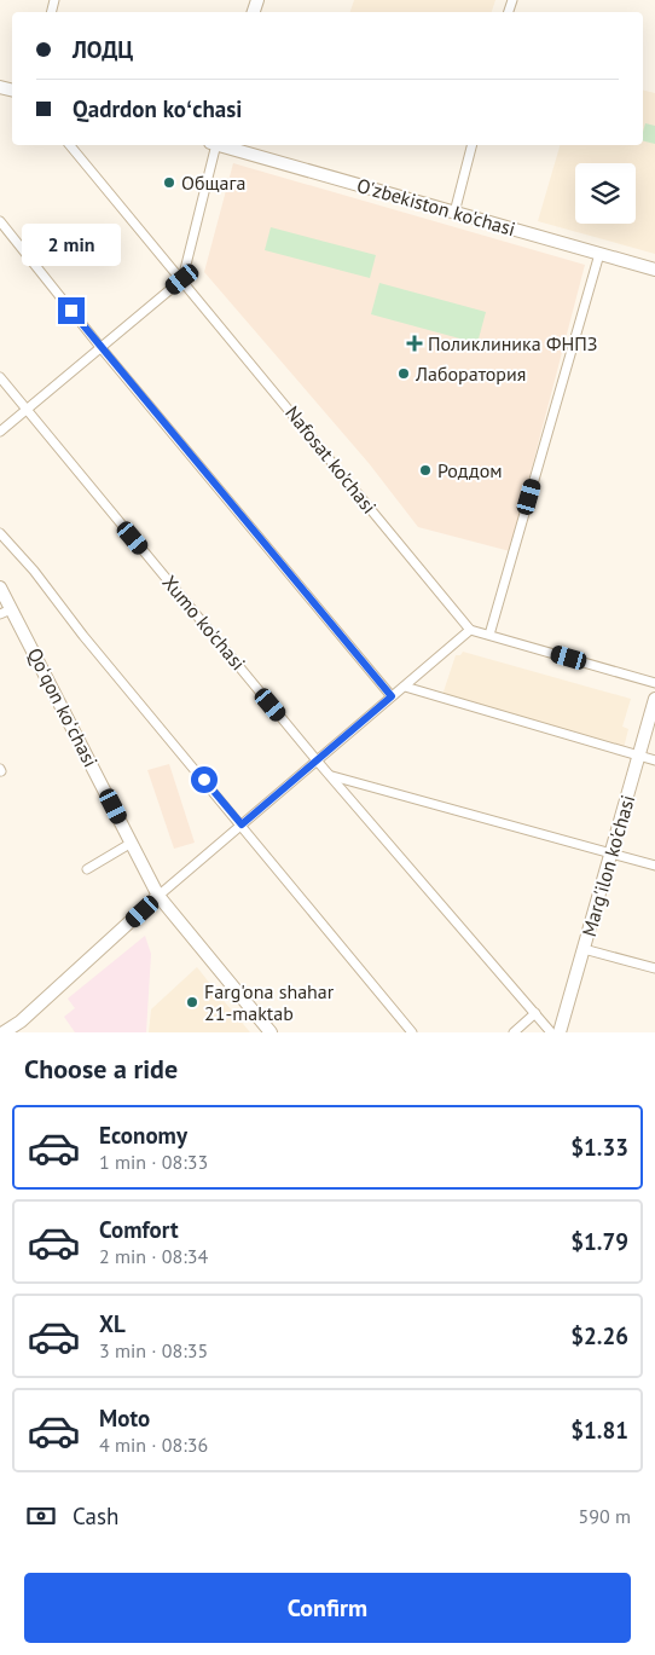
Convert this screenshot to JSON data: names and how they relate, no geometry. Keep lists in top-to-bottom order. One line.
{"streets":{"street":["O'zbekiston ko'chasi","Nafosat ko'chasi","Xumo ko'chasi","Qoʻqon koʻchasi","Marg'ilon ko'chasi"]},"places":{"other":["Общага","Лаборатория","Роддом","Farg'ona shahar 21-maktab"],"health":["Поликлиника ФНПЗ"]},"page":{"banner":["ЛОДЦ","Qadrdon koʻchasi"],"bubble":"2 min","heading":"Choose a ride","list":[{"name":"Economy","note":"1 min · 08:33","value":"$1.33"},{"name":"Comfort","note":"2 min · 08:34","value":"$1.79"},{"name":"XL","note":"3 min · 08:35","value":"$2.26"},{"name":"Moto","note":"4 min · 08:36","value":"$1.81"}],"pay":["Cash","590 m"],"buttons":"Confirm"}}
